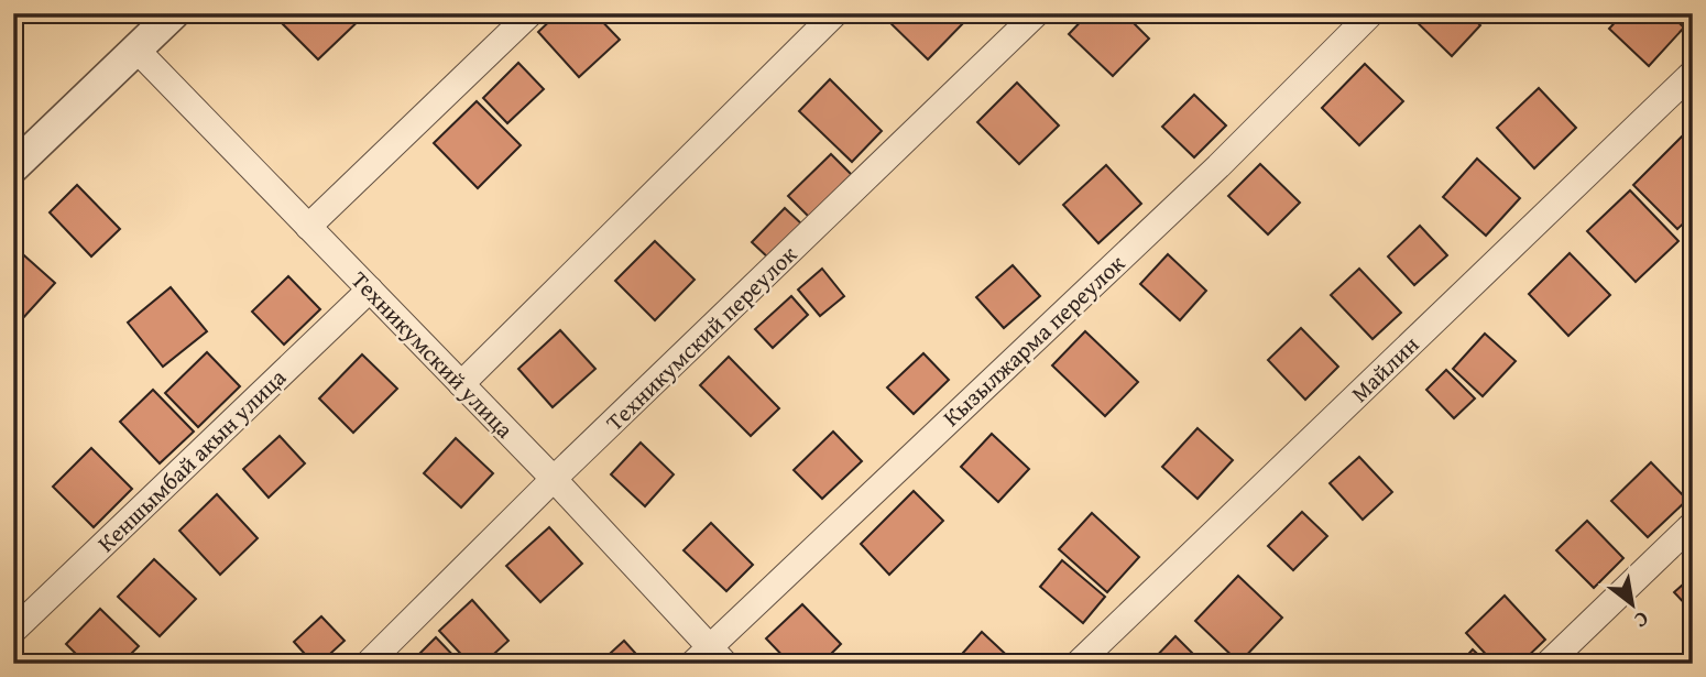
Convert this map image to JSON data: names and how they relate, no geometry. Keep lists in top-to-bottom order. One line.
{"streets":{"street":["Техникумский переулок","Кызылжарма переулок","Техникумский улица","Майлин","Кеншымбай акын улица"]},"crossings":[["Техникумский переулок","Техникумский улица"],["Кызылжарма переулок","Техникумский улица"],["Техникумский улица","Кеншымбай акын улица"]],"north":"bottom right"}
